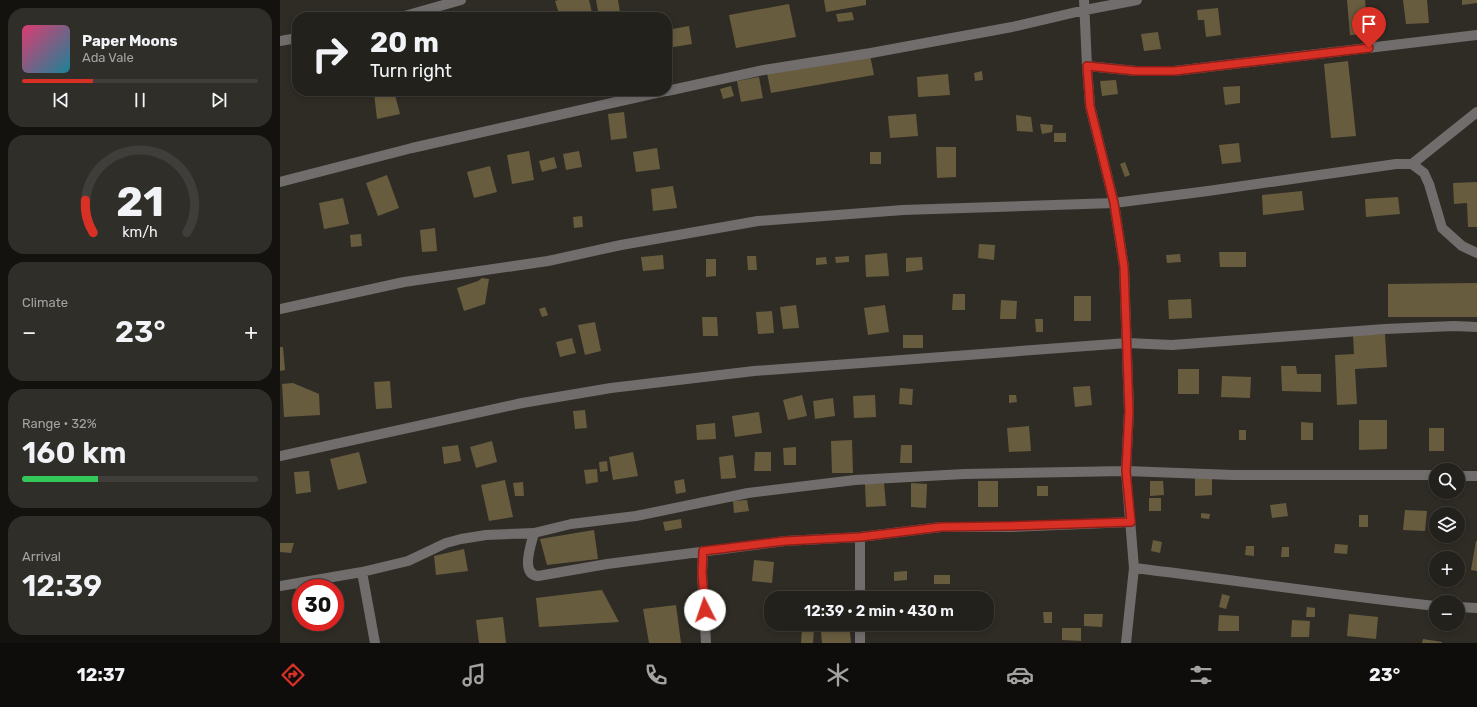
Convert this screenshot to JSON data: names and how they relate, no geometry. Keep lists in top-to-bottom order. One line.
{"page":{"turn":["20 m","Turn right"],"song":["Paper Moons","Ada Vale"],"tile":["Climate",["Range · 32%","160 km"],["Arrival","12:39"]],"heat":["−","23°","+"],"map_buttons":["+","−"],"limit":"30","trip":"12:39 · 2 min · 430 m","tabs":["12:37","23°"],"gauge":["21","km/h"]}}
